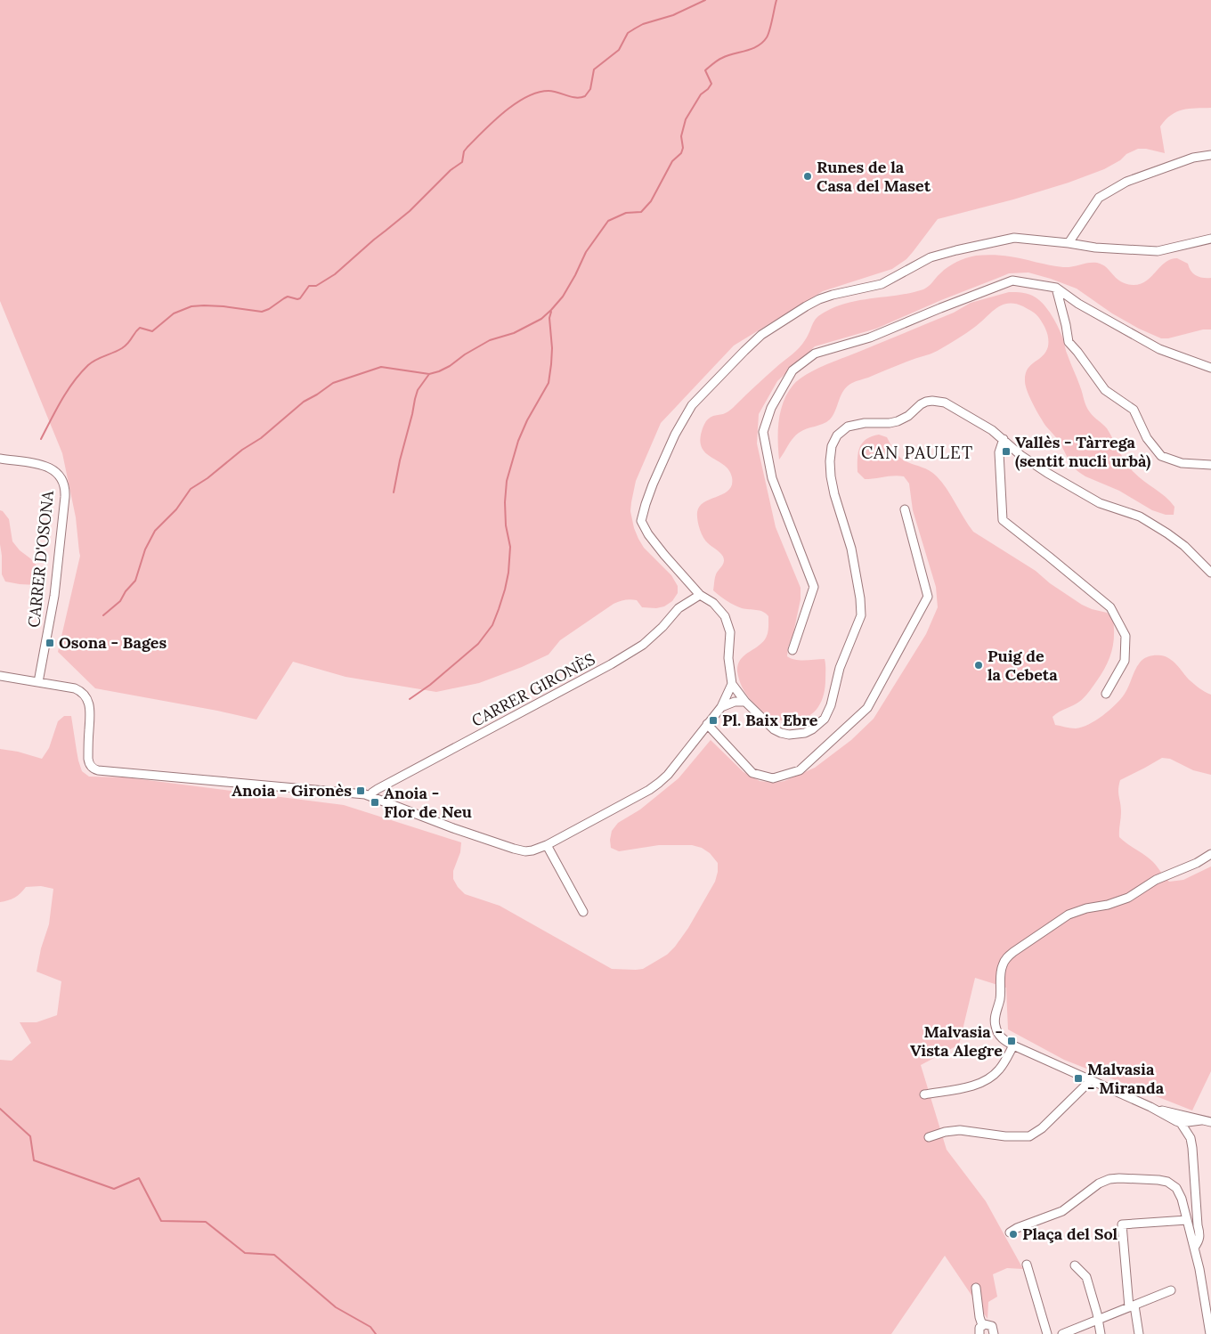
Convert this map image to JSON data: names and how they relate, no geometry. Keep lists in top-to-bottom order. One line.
{"streets":{"street":["CARRER D'OSONA","CARRER GIRONÈS"]},"districts":["CAN PAULET"],"places":{"other":["Runes de la Casa del Maset","Puig de la Cebeta","Plaça del Sol"],"transit":["Vallès - Tàrrega (sentit nucli urbà)","Osona - Bages","Pl. Baix Ebre","Anoia - Gironès","Anoia - Flor de Neu","Malvasia - Vista Alegre","Malvasia - Miranda"]}}
